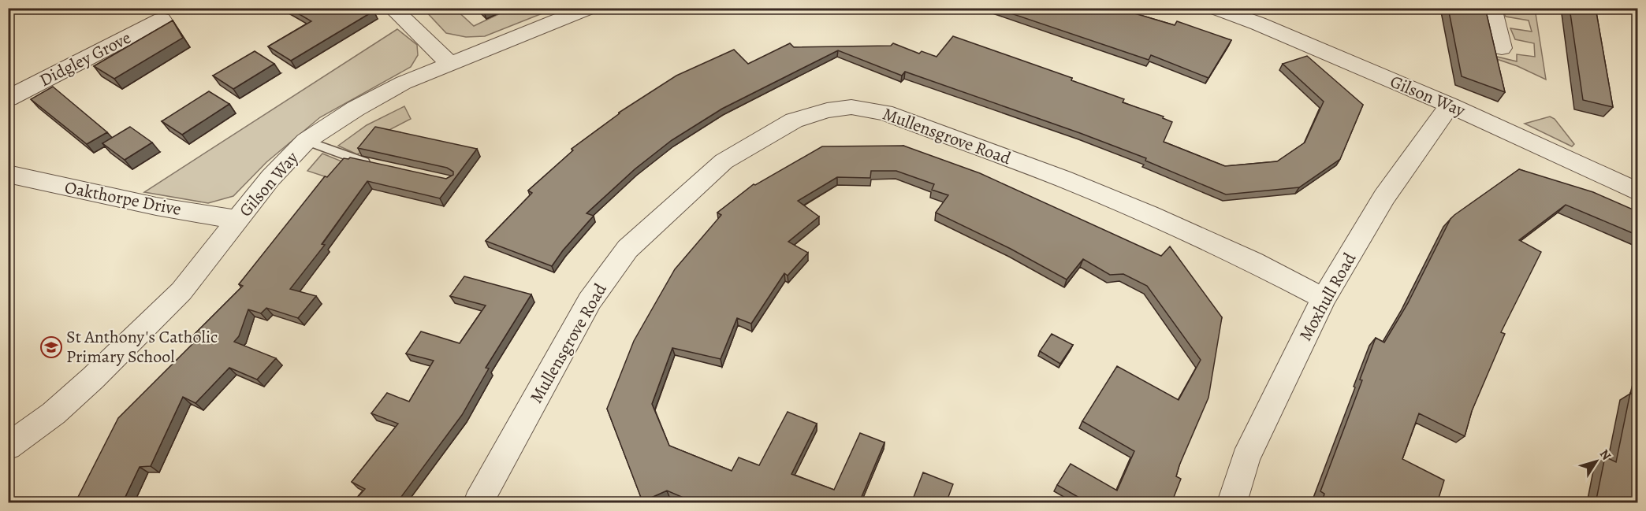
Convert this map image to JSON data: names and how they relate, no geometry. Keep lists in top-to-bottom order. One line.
{"streets":{"street":["Didgley Grove","Gilson Way","Mullensgrove Road","Oakthorpe Drive","Moxhull Road"]},"crossings":[["Gilson Way","Oakthorpe Drive"],["Gilson Way","Moxhull Road"],["Mullensgrove Road","Moxhull Road"]],"places":{"school or university":["St Anthony's Catholic Primary School"]},"north":"top right"}
